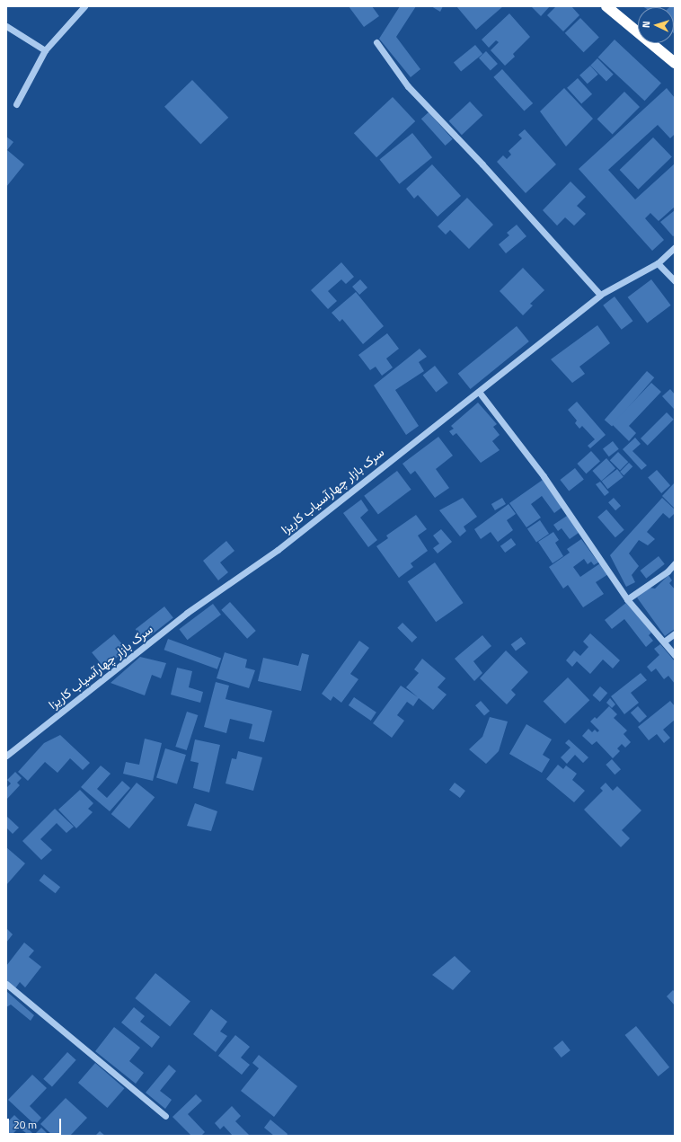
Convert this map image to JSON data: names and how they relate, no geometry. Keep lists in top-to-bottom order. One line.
{"streets":{"street":["سرک بازار چهارآسیاب کاریزا"]},"scale_bar":"20 m","north":"left"}
